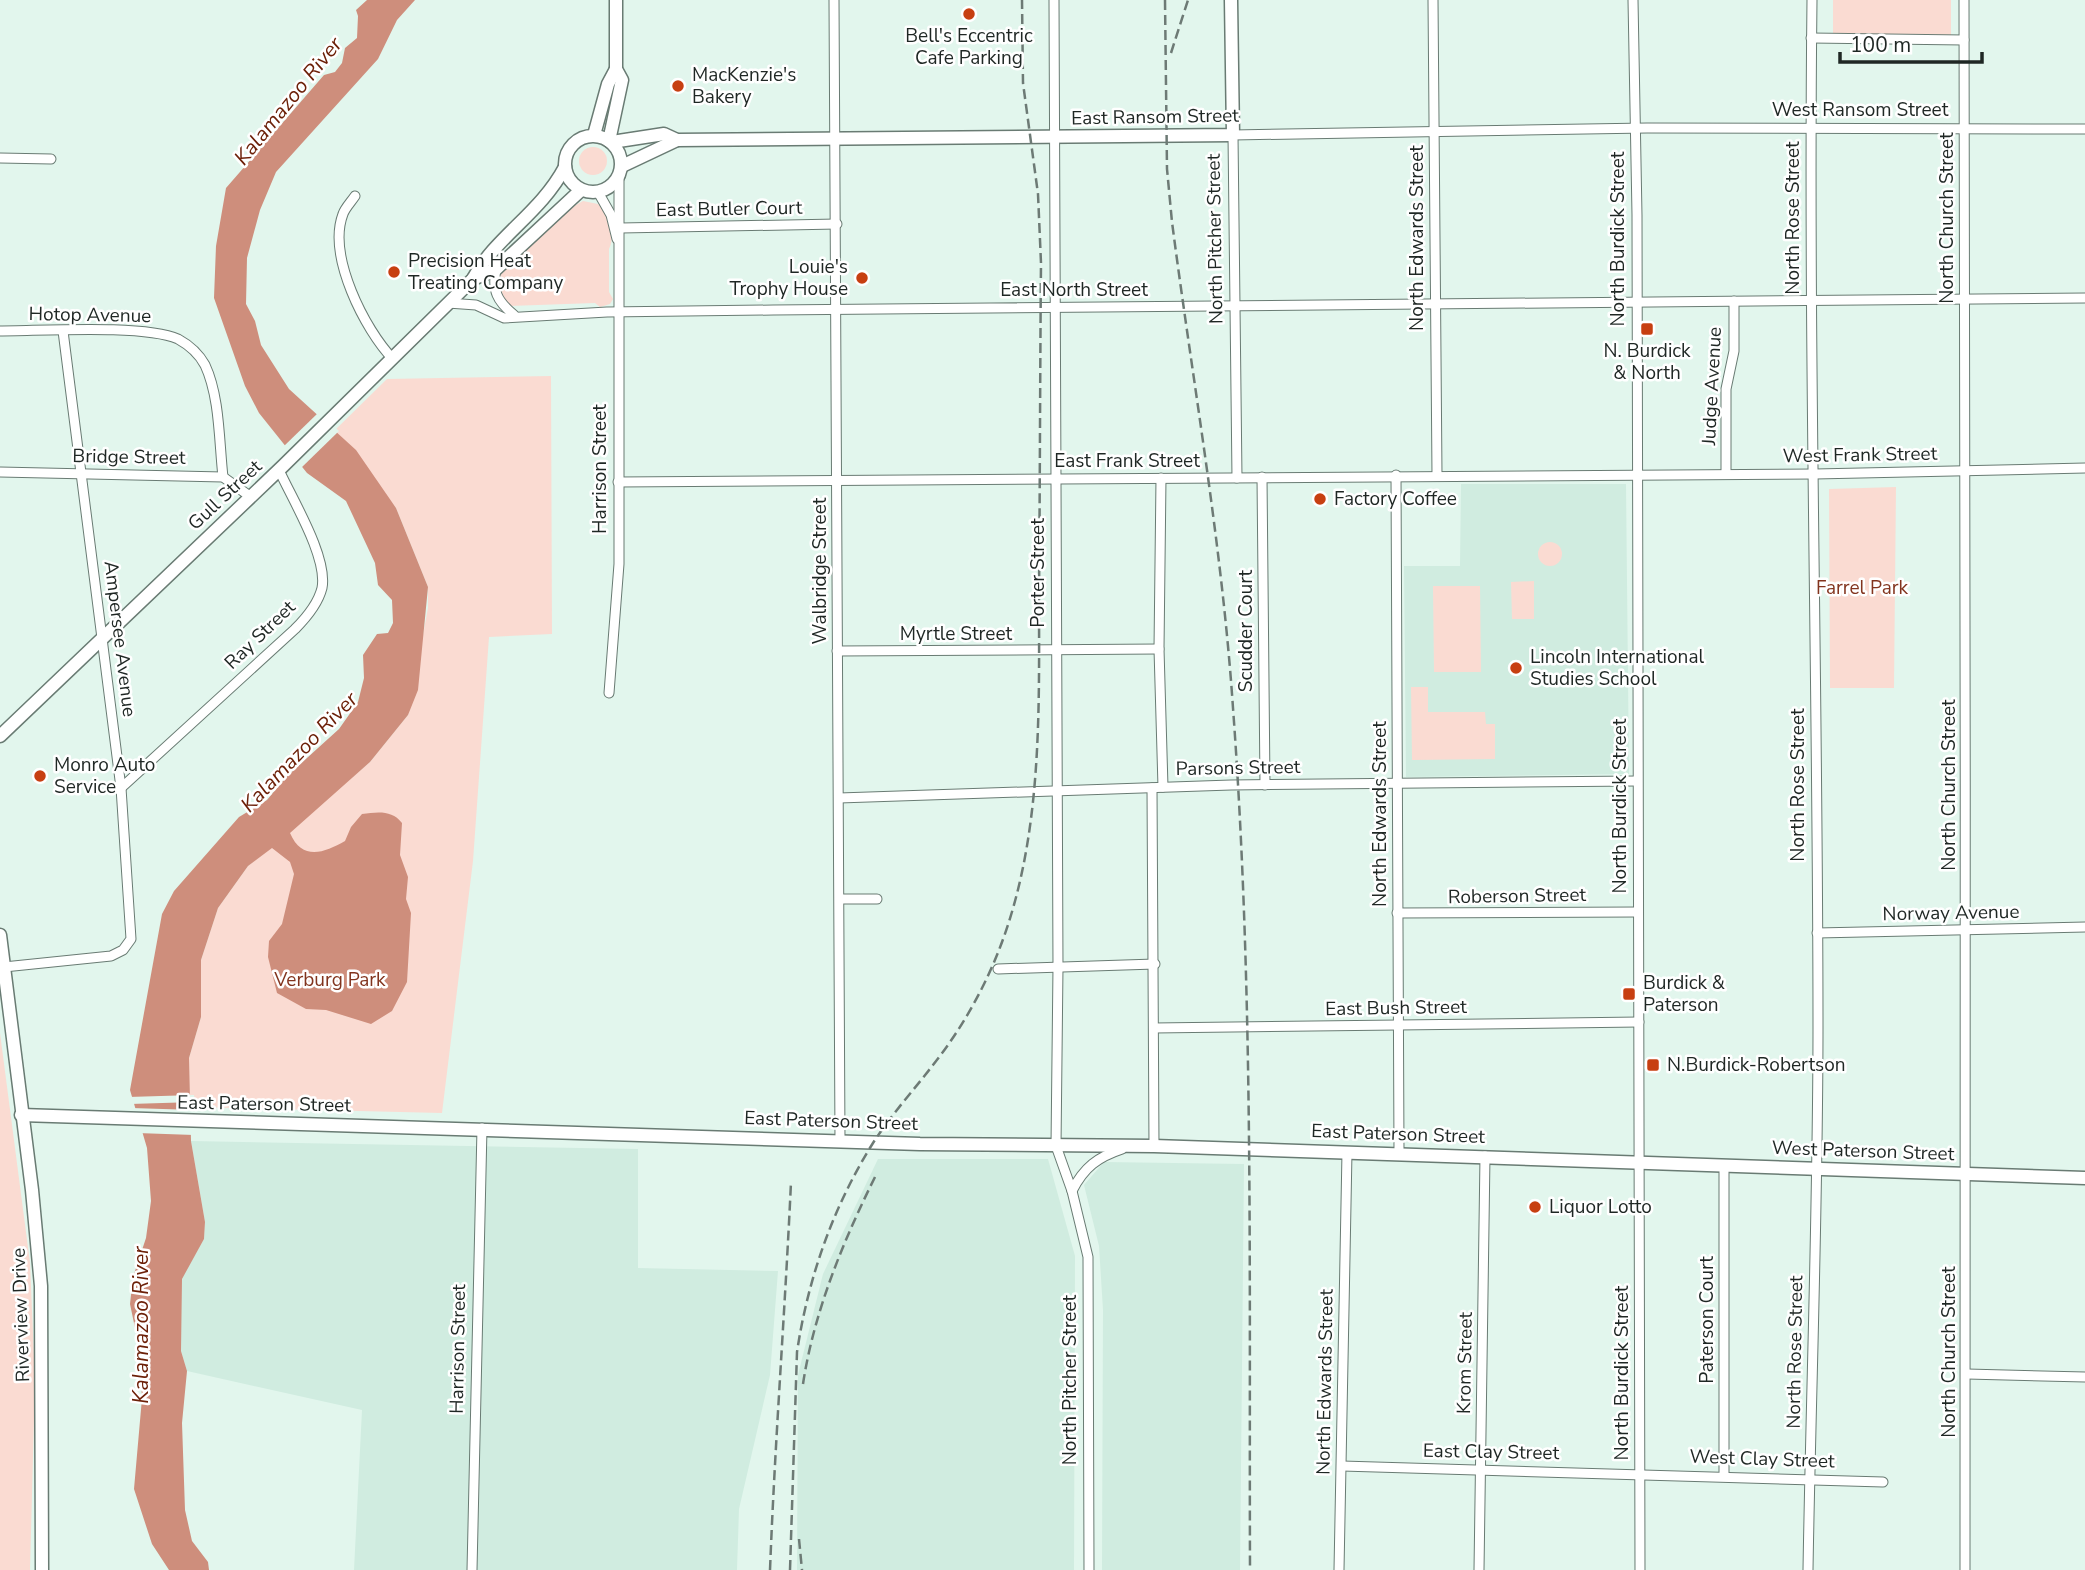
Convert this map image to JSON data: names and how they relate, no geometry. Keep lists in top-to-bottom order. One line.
{"streets":{"street":["West Ransom Street","East Ransom Street","East Butler Court","North Rose Street","North Church Street","North Edwards Street","North Pitcher Street","North Burdick Street","East North Street","Hotop Avenue","Judge Avenue","West Frank Street","Bridge Street","East Frank Street","Harrison Street","Gull Street","Walbridge Street","Porter Street","Scudder Court","Myrtle Street","Ray Street","Ampersee Avenue","Parsons Street","Roberson Street","Norway Avenue","East Bush Street","East Paterson Street","West Paterson Street","Riverview Drive","Paterson Court","Krom Street","East Clay Street","West Clay Street"]},"crossings":[["West Ransom Street","East Ransom Street"],["West Ransom Street","North Rose Street"],["West Ransom Street","North Church Street"],["West Ransom Street","North Burdick Street"],["East Ransom Street","North Edwards Street"],["East Ransom Street","North Pitcher Street"],["East Ransom Street","North Burdick Street"],["East Ransom Street","Harrison Street"],["East Ransom Street","Gull Street"],["East Ransom Street","Walbridge Street"],["East Ransom Street","Porter Street"],["East Butler Court","Harrison Street"],["East Butler Court","Walbridge Street"],["North Rose Street","East North Street"],["North Rose Street","West Frank Street"],["North Rose Street","Norway Avenue"],["North Rose Street","West Paterson Street"],["North Rose Street","West Clay Street"],["North Church Street","East North Street"],["North Church Street","West Frank Street"],["North Church Street","Norway Avenue"],["North Church Street","West Paterson Street"],["North Edwards Street","East North Street"],["North Edwards Street","East Frank Street"],["North Edwards Street","Parsons Street"],["North Edwards Street","Roberson Street"],["North Edwards Street","East Bush Street"],["North Edwards Street","East Paterson Street"],["North Edwards Street","East Clay Street"],["North Pitcher Street","East North Street"],["North Pitcher Street","East Frank Street"],["North Pitcher Street","Porter Street"],["North Pitcher Street","East Paterson Street"],["North Burdick Street","East North Street"],["North Burdick Street","West Frank Street"],["North Burdick Street","East Frank Street"],["North Burdick Street","Parsons Street"],["North Burdick Street","Roberson Street"],["North Burdick Street","East Bush Street"],["North Burdick Street","East Paterson Street"],["North Burdick Street","West Paterson Street"],["North Burdick Street","East Clay Street"],["North Burdick Street","West Clay Street"],["East North Street","Judge Avenue"],["East North Street","Harrison Street"],["East North Street","Gull Street"],["East North Street","Walbridge Street"],["East North Street","Porter Street"],["Hotop Avenue","Bridge Street"],["Hotop Avenue","Ampersee Avenue"],["Judge Avenue","West Frank Street"],["West Frank Street","East Frank Street"],["Bridge Street","Ampersee Avenue"],["East Frank Street","Harrison Street"],["East Frank Street","Walbridge Street"],["East Frank Street","Porter Street"],["East Frank Street","Scudder Court"],["Harrison Street","Gull Street"],["Harrison Street","East Paterson Street"],["Gull Street","Ray Street"],["Gull Street","Ampersee Avenue"],["Walbridge Street","Myrtle Street"],["Walbridge Street","Parsons Street"],["Walbridge Street","East Paterson Street"],["Porter Street","Myrtle Street"],["Porter Street","Parsons Street"],["Porter Street","East Paterson Street"],["Scudder Court","Parsons Street"],["Ray Street","Ampersee Avenue"],["Ampersee Avenue","Riverview Drive"],["East Paterson Street","West Paterson Street"],["East Paterson Street","Riverview Drive"],["East Paterson Street","Krom Street"],["West Paterson Street","Paterson Court"],["Paterson Court","West Clay Street"],["Krom Street","East Clay Street"],["East Clay Street","West Clay Street"]],"water":["Kalamazoo River"],"parks":["Farrel Park","Verburg Park"],"places":{"other":["Bell's Eccentric Cafe Parking","MacKenzie's Bakery","Precision Heat Treating Company","Louie's Trophy House","Factory Coffee","Lincoln International Studies School","Monro Auto Service","Liquor Lotto"],"transit":["N. Burdick & North","Burdick & Paterson","N.Burdick-Robertson"]},"scale_bar":"100 m"}
